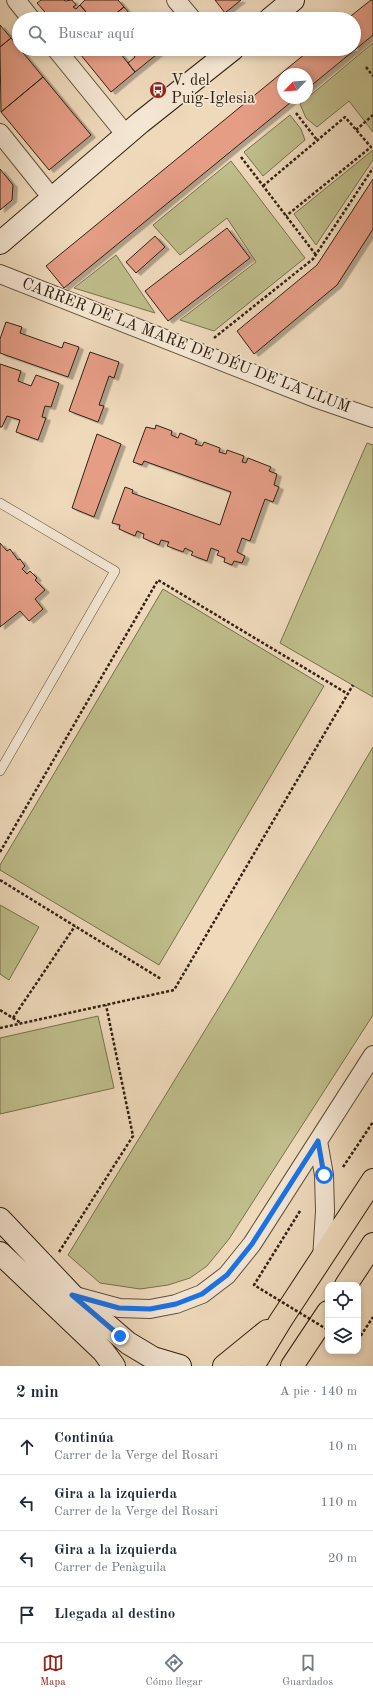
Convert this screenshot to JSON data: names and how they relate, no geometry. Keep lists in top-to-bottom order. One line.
{"streets":{"street":["CARRER DE LA MARE DE DÉU DE LA LLUM"]},"places":{"bus stop":["V. del Puig-Iglesia"]},"north":"bottom left","page":{"search":"Buscar aquí","heading":["2 min","A pie · 140 m"],"list":[["Continúa","Carrer de la Verge del Rosari","10 m"],["Gira a la izquierda","Carrer de la Verge del Rosari","110 m"],["Gira a la izquierda","Carrer de Penàguila","20 m"],"Llegada al destino"],"nav":["Mapa","Cómo llegar","Guardados"]}}
